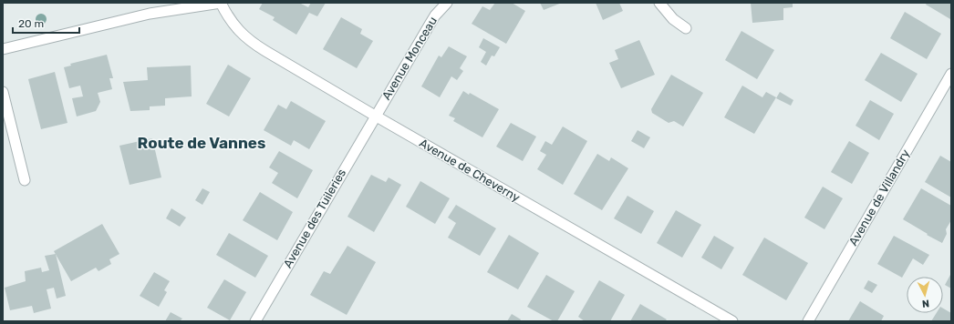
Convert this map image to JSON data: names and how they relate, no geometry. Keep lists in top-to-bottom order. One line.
{"streets":{"street":["Avenue Monceau","Avenue de Cheverny","Avenue de Villandry","Avenue des Tuileries"]},"crossings":[["Avenue Monceau","Avenue de Cheverny"],["Avenue Monceau","Avenue des Tuileries"],["Avenue de Cheverny","Avenue des Tuileries"]],"districts":["Route de Vannes"],"scale_bar":"20 m","north":"bottom"}
